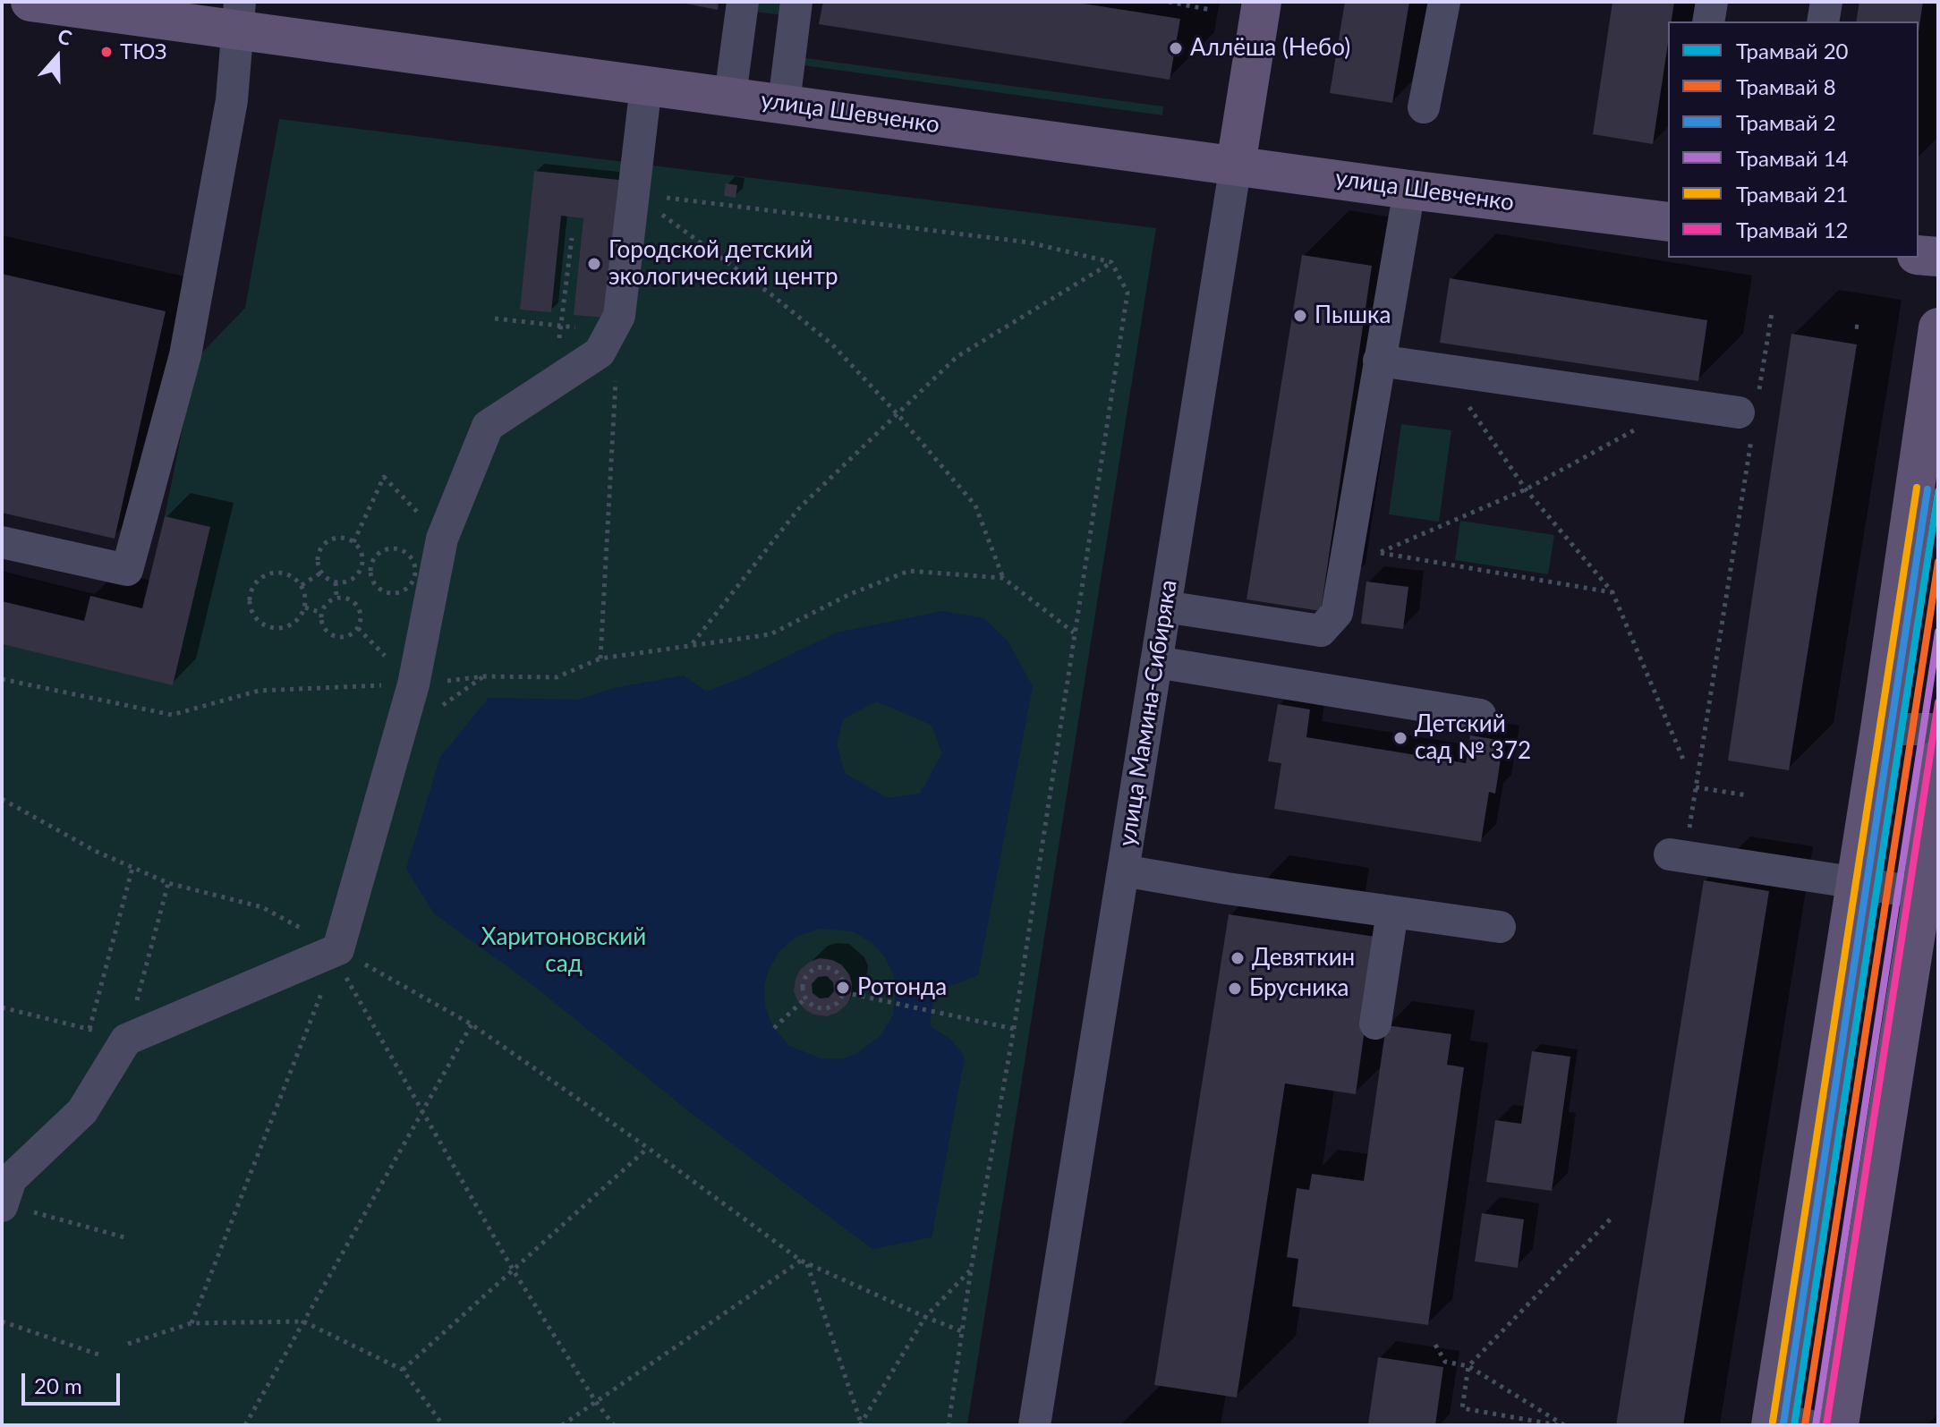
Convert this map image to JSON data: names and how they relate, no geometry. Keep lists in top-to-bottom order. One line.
{"streets":{"main road":["улица Шевченко","улица Мамина-Сибиряка"]},"crossings":[["улица Шевченко","улица Мамина-Сибиряка"]],"parks":["Харитоновский сад"],"places":["Аллёша (Небо)","ТЮЗ","Городской детский экологический центр","Пышка","Детский сад № 372","Девяткин","Ротонда","Брусника"],"lines":["tram line 21","tram line 2","tram line 20","tram line 8","tram line 14","tram line 12"],"legend":["Трамвай 20","Трамвай 8","Трамвай 2","Трамвай 14","Трамвай 21","Трамвай 12"],"scale_bar":"20 m","north":"top"}
